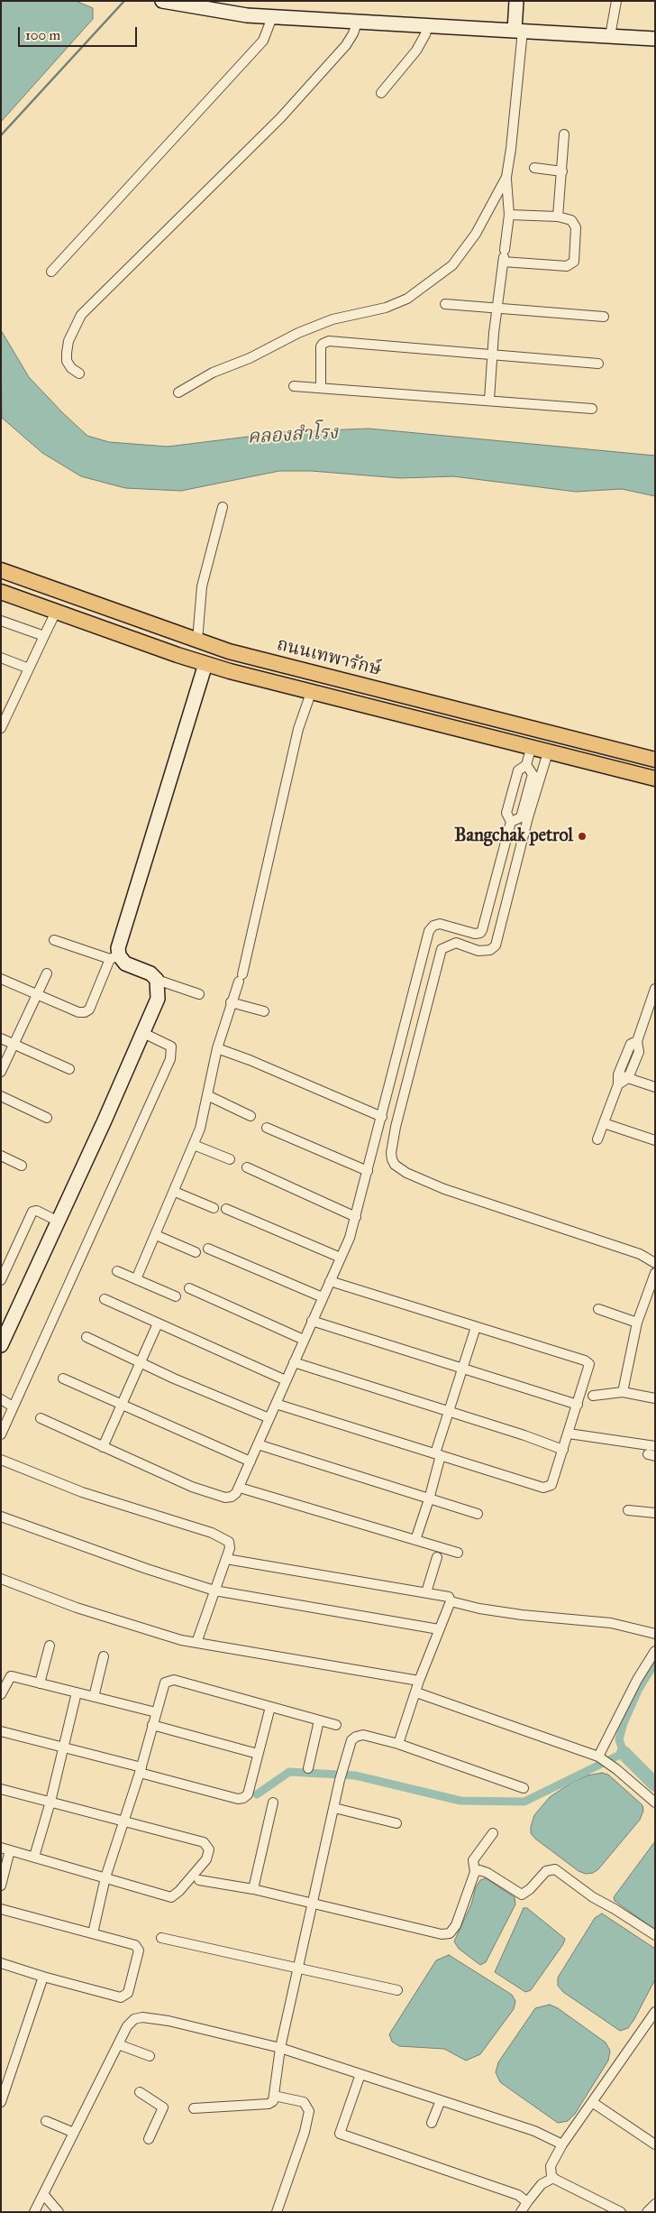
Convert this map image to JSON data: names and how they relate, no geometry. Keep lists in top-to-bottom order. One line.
{"streets":{"main road":["ถนนเทพารักษ์"]},"water":["คลองสำโรง"],"places":["Bangchak petrol"],"scale_bar":"100 m"}
